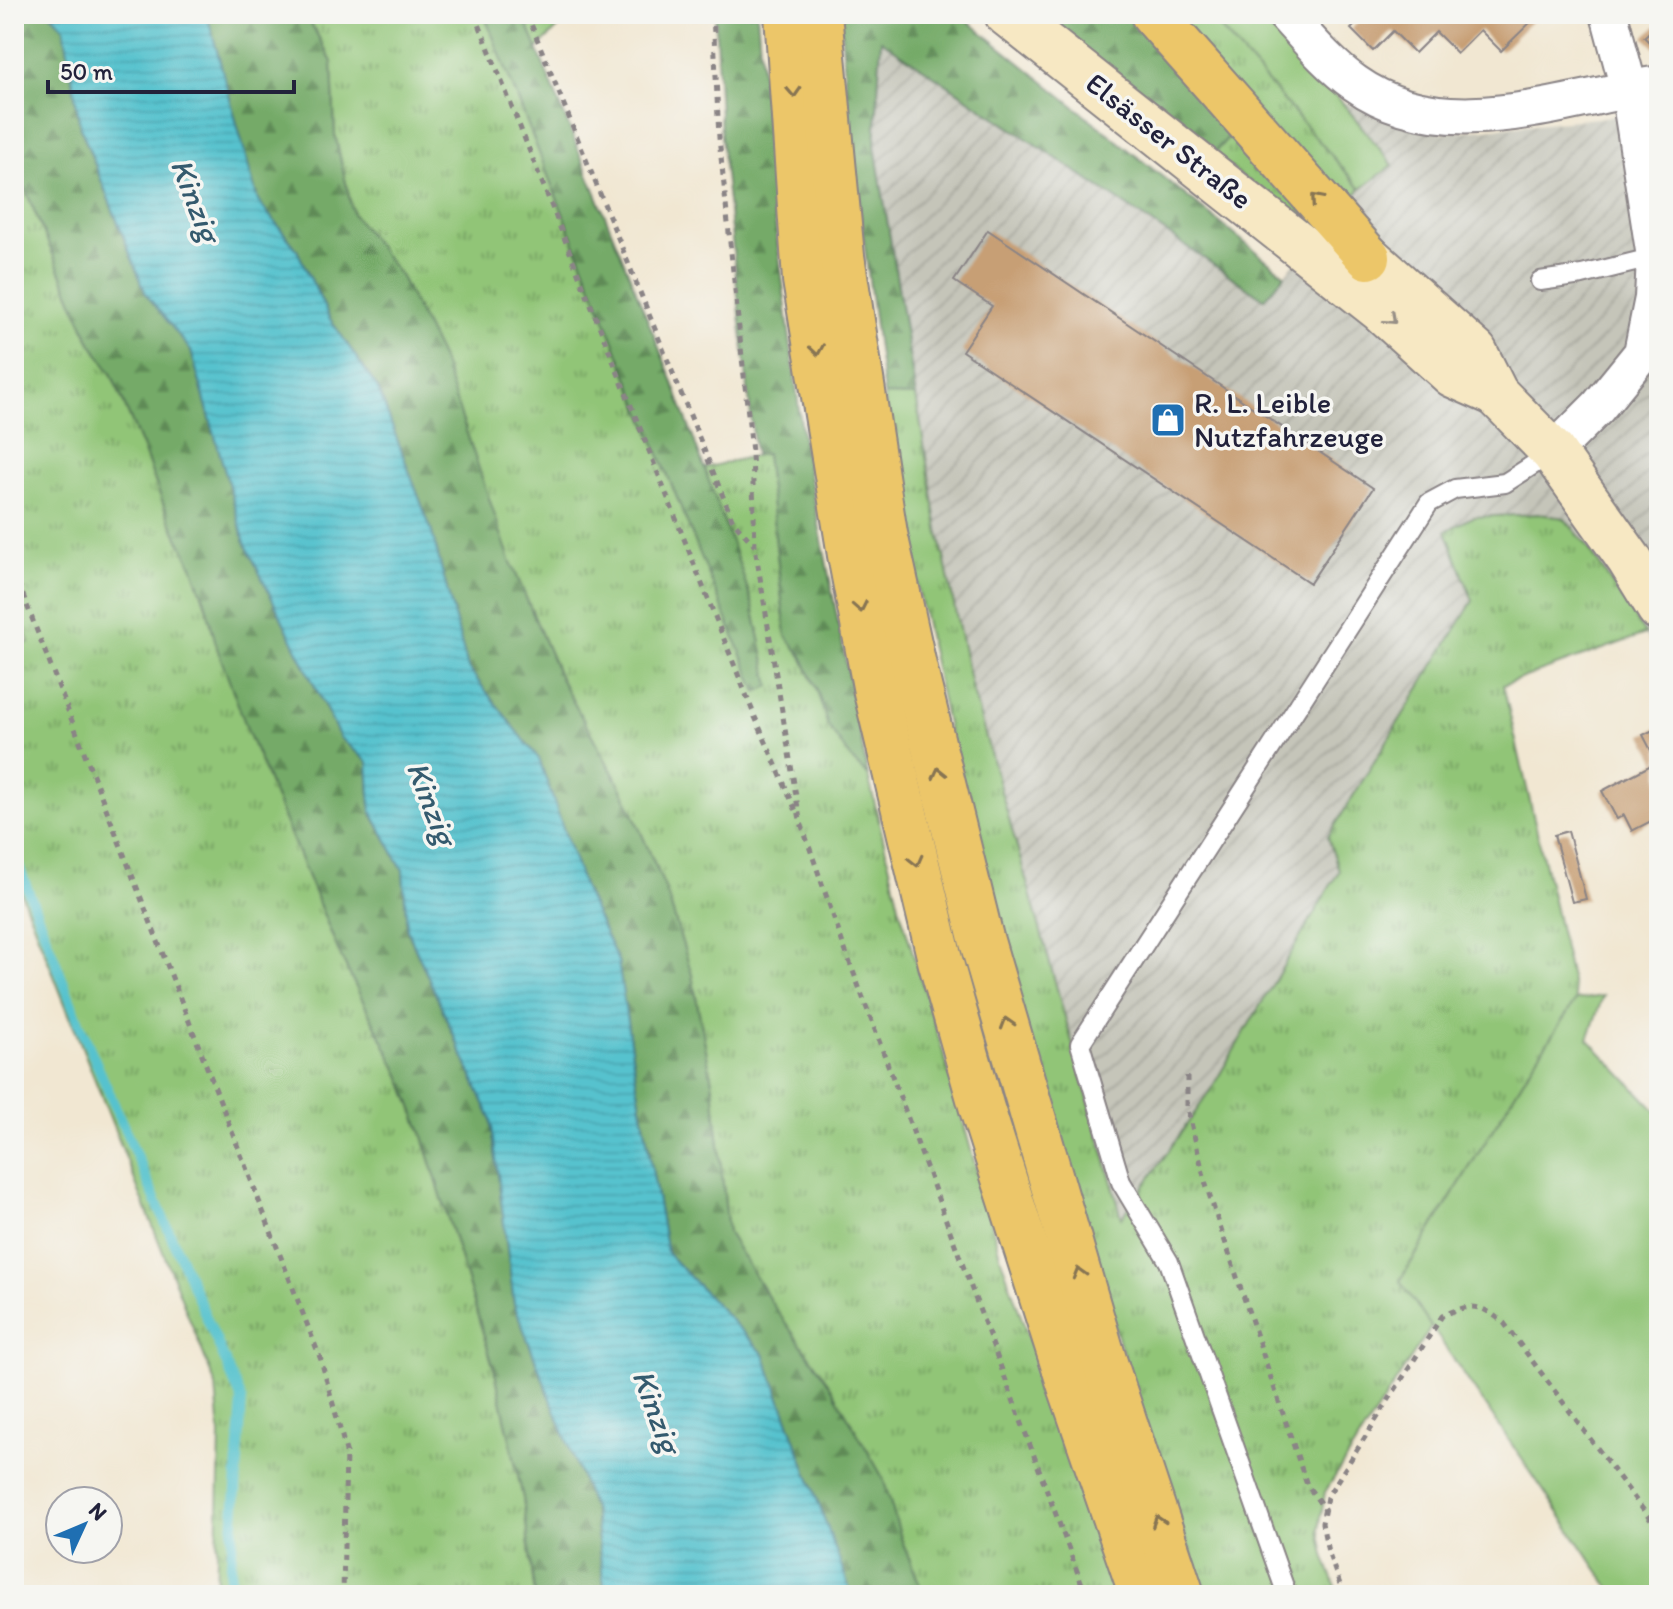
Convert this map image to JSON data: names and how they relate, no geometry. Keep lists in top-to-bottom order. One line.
{"streets":{"street":["Elsässer Straße"]},"water":["Kinzig"],"places":{"shop":["R. L. Leible Nutzfahrzeuge"]},"scale_bar":"50 m","north":"top right"}
